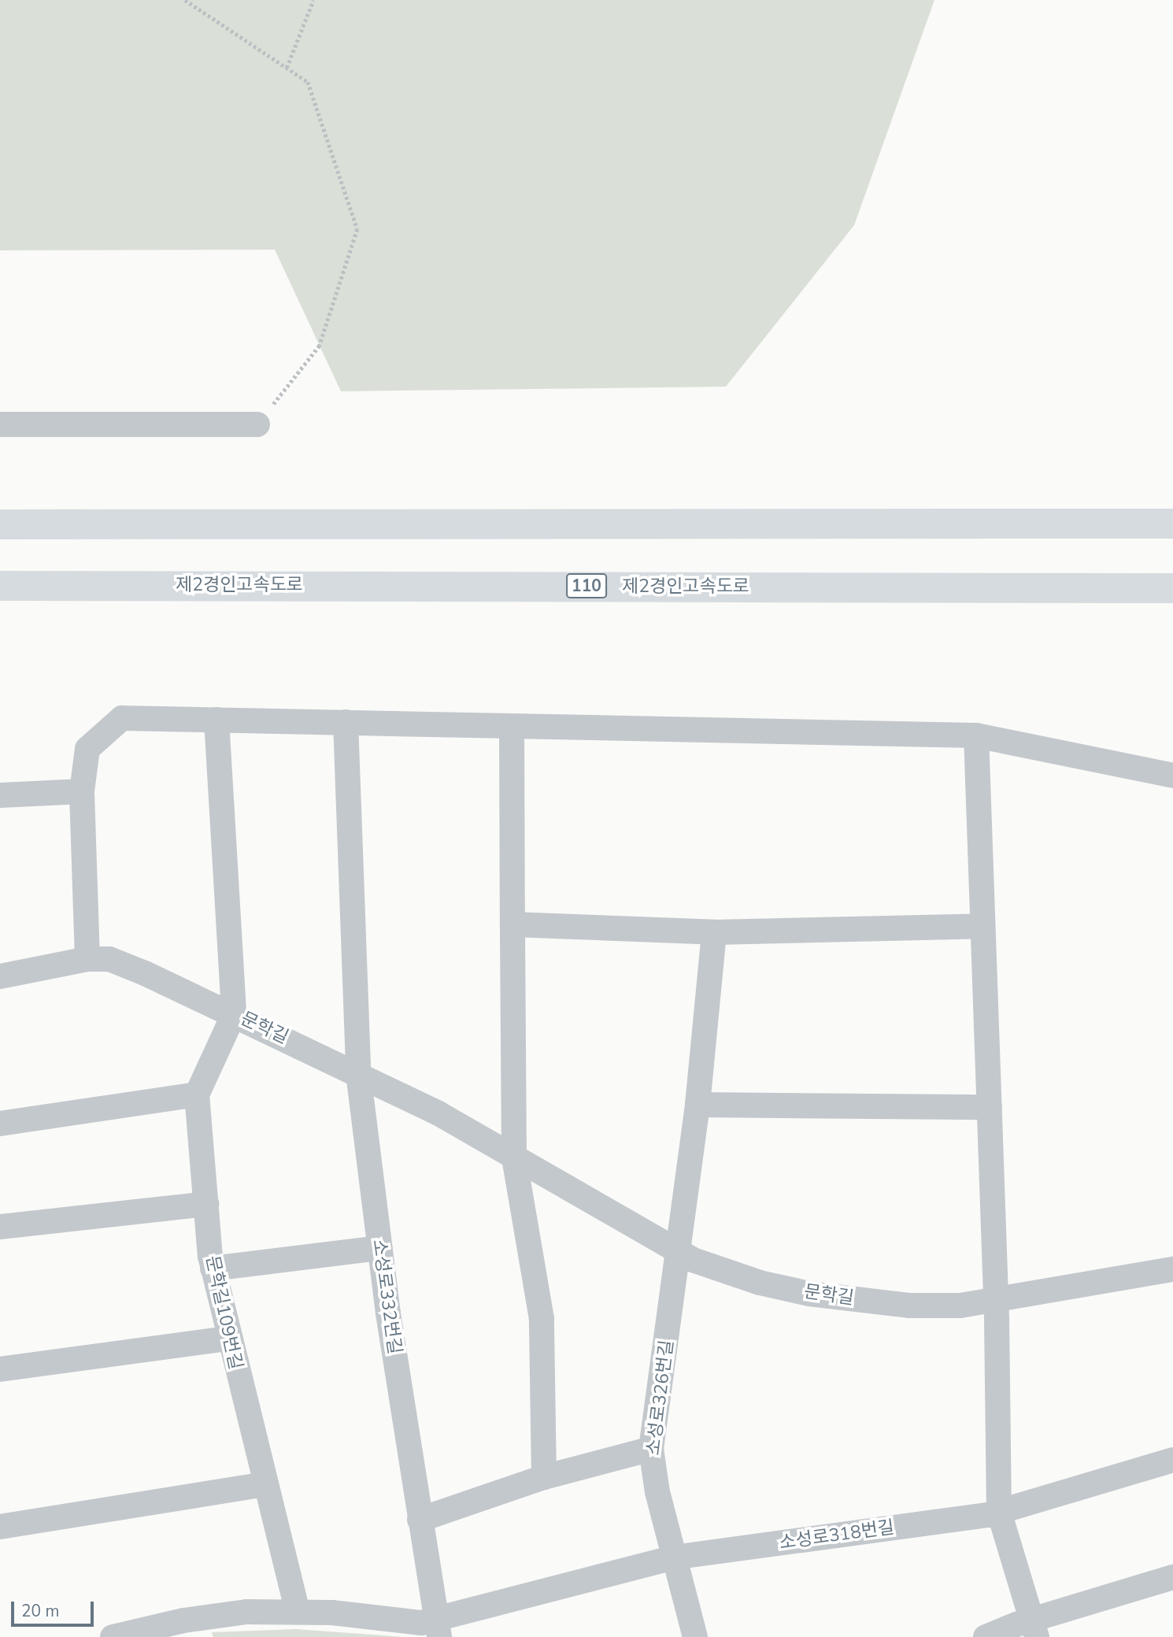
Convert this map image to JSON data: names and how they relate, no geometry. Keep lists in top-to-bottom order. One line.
{"streets":{"highway":["제2경인고속도로","110"],"street":["문학길","소성로332번길","문학길109번길","소성로326번길","소성로318번길"]},"crossings":[["문학길","소성로332번길"],["문학길","문학길109번길"],["문학길","소성로326번길"],["소성로326번길","소성로318번길"]],"scale_bar":"20 m"}
